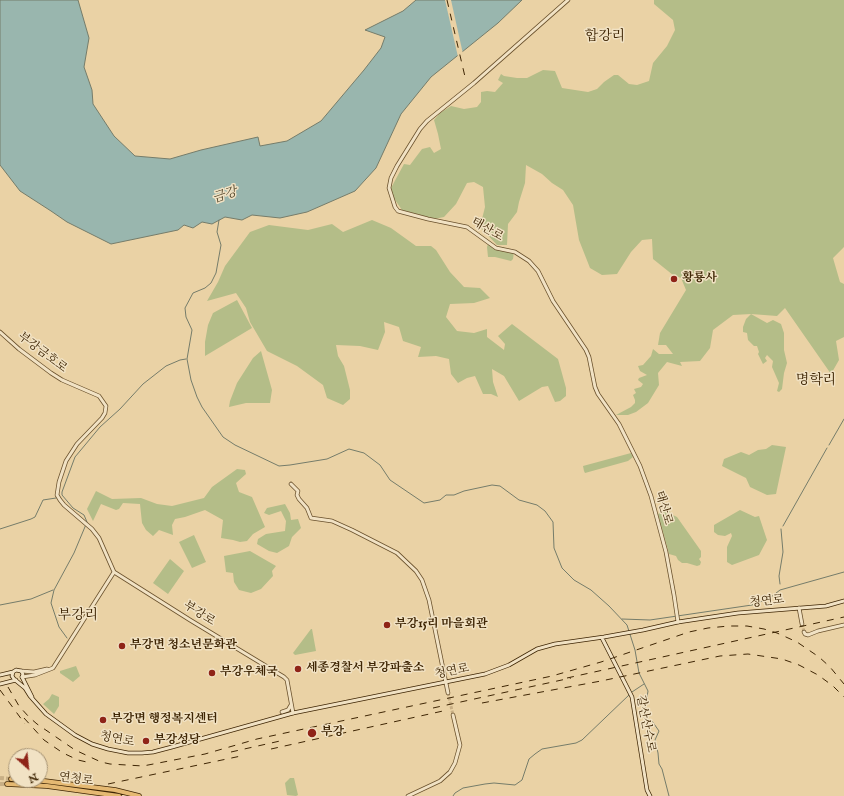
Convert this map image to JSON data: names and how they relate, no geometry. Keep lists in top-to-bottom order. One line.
{"streets":{"highway":["연청로"],"street":["태산로","부강금호로","청연로","부강로","갈산산수로"]},"crossings":[["태산로","청연로"],["부강금호로","부강로"],["청연로","부강로"],["청연로","갈산산수로"]],"districts":["합강리","명학리","부강리"],"water":["금강"],"places":["황룡사","부강15리 마을회관","부강면 청소년문화관","세종경찰서 부강파출소","부강우체국","부강면 행정복지센터","부강","부강성당"],"north":"bottom right"}
